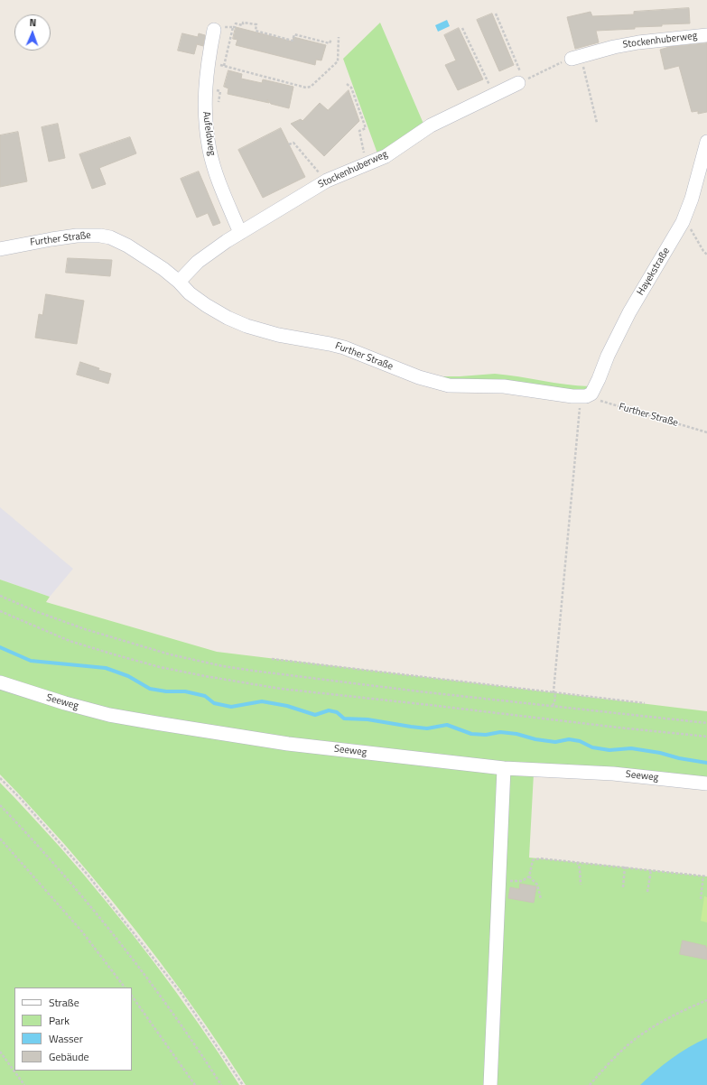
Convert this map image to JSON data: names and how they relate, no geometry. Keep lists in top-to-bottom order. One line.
{"streets":{"street":["Stockenhuberweg","Aufeldweg","Further Straße","Hayekstraße","Seeweg"]},"crossings":[["Stockenhuberweg","Aufeldweg"],["Stockenhuberweg","Further Straße"],["Further Straße","Hayekstraße"]],"legend":["Straße","Park","Wasser","Gebäude"],"north":"top"}
